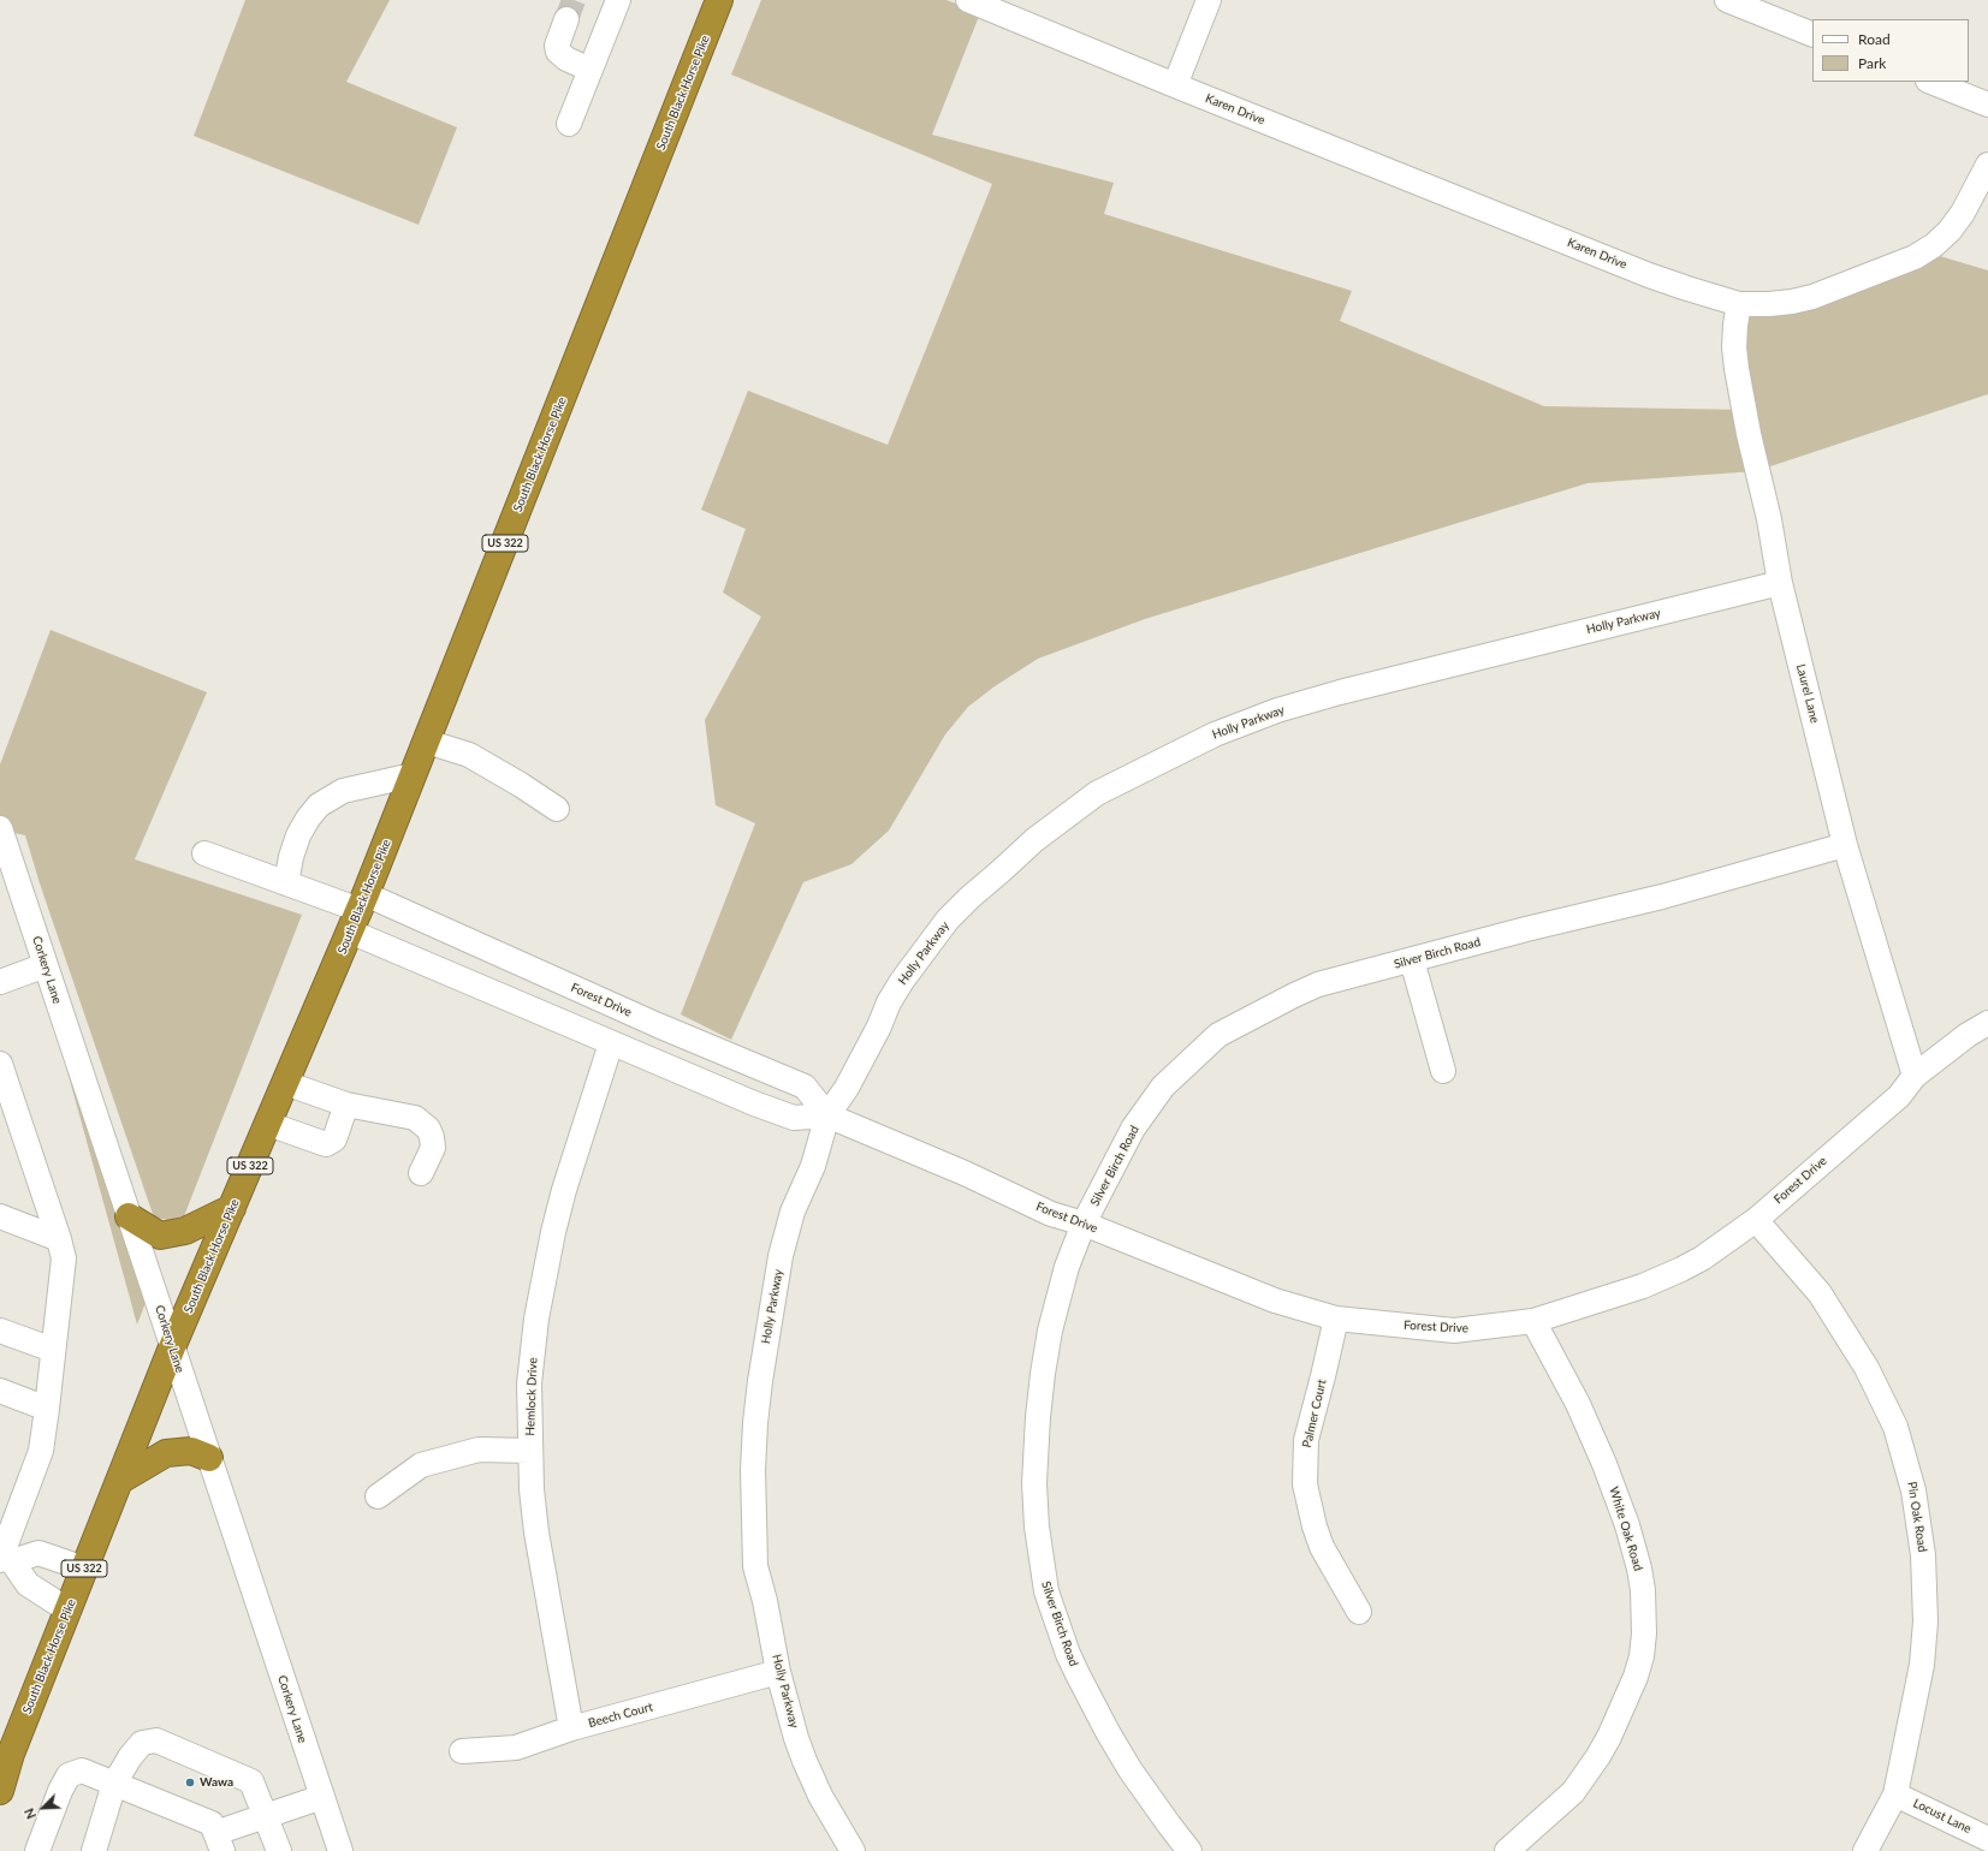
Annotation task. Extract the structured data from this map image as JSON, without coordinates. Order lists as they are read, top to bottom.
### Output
{
  "streets": {
    "highway": ["South Black Horse Pike", "US 322"],
    "street": [
      "Karen Drive",
      "Holly Parkway",
      "Laurel Lane",
      "Silver Birch Road",
      "Corkery Lane",
      "Forest Drive",
      "Hemlock Drive",
      "Palmer Court",
      "Pin Oak Road",
      "White Oak Road",
      "Beech Court",
      "Locust Lane"
    ]
  },
  "crossings": [
    ["South Black Horse Pike", "Corkery Lane"],
    ["South Black Horse Pike", "Forest Drive"],
    ["Karen Drive", "Laurel Lane"],
    ["Holly Parkway", "Laurel Lane"],
    ["Holly Parkway", "Forest Drive"],
    ["Holly Parkway", "Beech Court"],
    ["Laurel Lane", "Silver Birch Road"],
    ["Laurel Lane", "Forest Drive"],
    ["Silver Birch Road", "Forest Drive"],
    ["Forest Drive", "Hemlock Drive"],
    ["Forest Drive", "Palmer Court"],
    ["Forest Drive", "Pin Oak Road"],
    ["Forest Drive", "White Oak Road"],
    ["Hemlock Drive", "Beech Court"],
    ["Pin Oak Road", "Locust Lane"]
  ],
  "places": ["Wawa"],
  "legend": ["Road", "Park"],
  "north": "bottom left"
}
